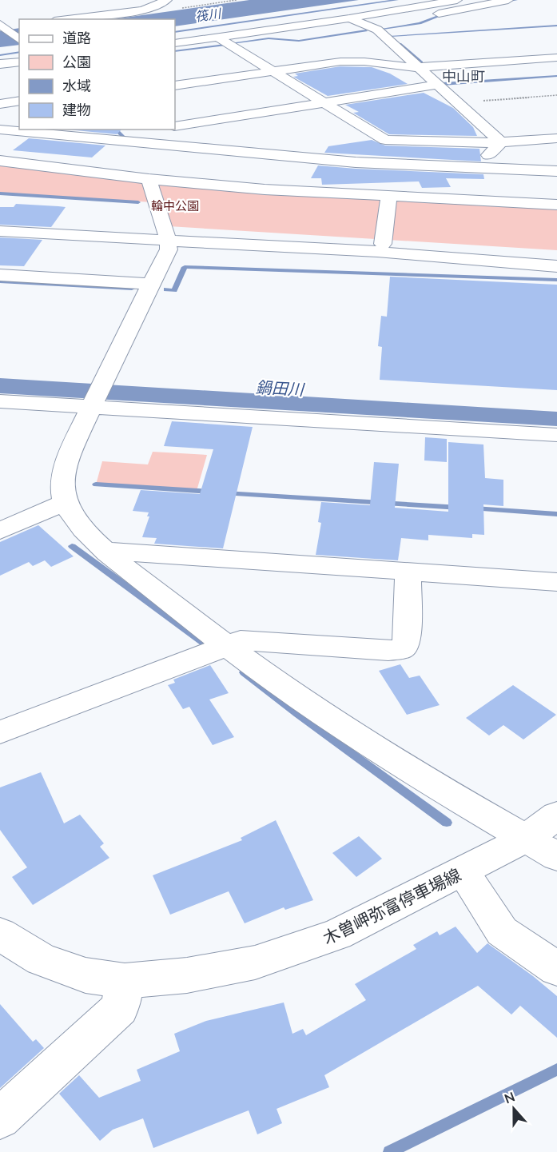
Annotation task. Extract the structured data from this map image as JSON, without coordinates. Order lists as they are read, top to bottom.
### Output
{
  "streets": {
    "street": ["木曽岬弥富停車場線"]
  },
  "districts": ["中山町"],
  "water": ["筏川", "鍋田川"],
  "parks": ["輪中公園"],
  "legend": [
    "道路",
    "公園",
    "水域",
    "建物"
  ],
  "north": "top"
}
